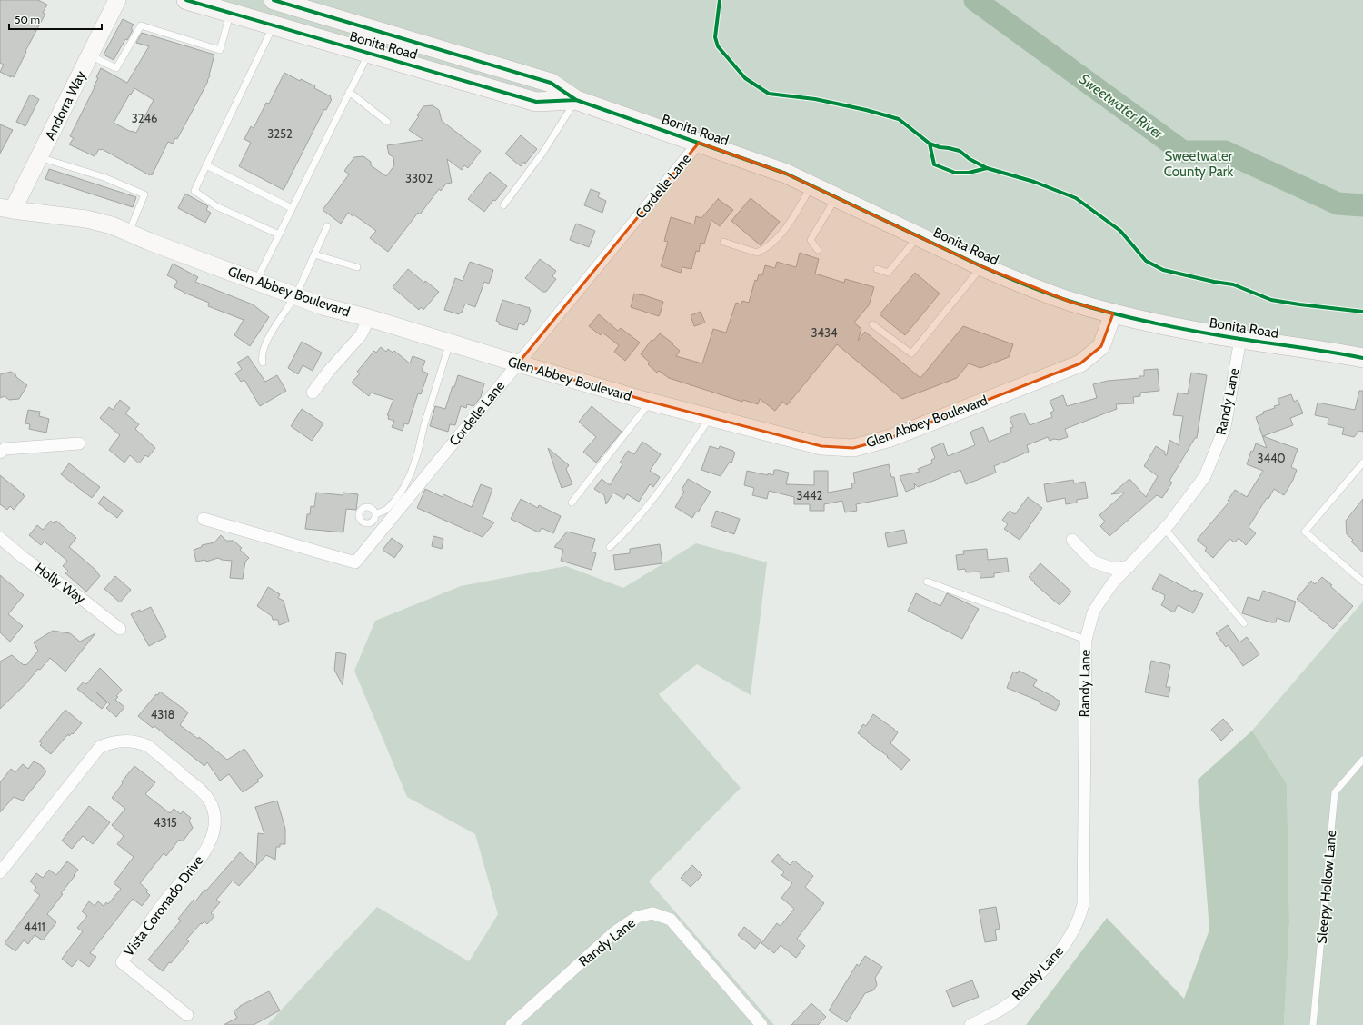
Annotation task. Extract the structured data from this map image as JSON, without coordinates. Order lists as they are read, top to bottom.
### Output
{
  "streets": {
    "main road": ["Bonita Road"],
    "street": [
      "Andorra Way",
      "Cordelle Lane",
      "Glen Abbey Boulevard",
      "Randy Lane",
      "Holly Way",
      "Vista Coronado Drive"
    ],
    "lane": ["Sleepy Hollow Lane"]
  },
  "crossings": [
    ["Bonita Road", "Cordelle Lane"],
    ["Bonita Road", "Glen Abbey Boulevard"],
    ["Bonita Road", "Randy Lane"],
    ["Andorra Way", "Glen Abbey Boulevard"],
    ["Cordelle Lane", "Glen Abbey Boulevard"]
  ],
  "water": ["Sweetwater River"],
  "parks": ["Sweetwater County Park"],
  "house_numbers": [
    "3246",
    "3252",
    "3302",
    "3434",
    "3440",
    "3442",
    "4318",
    "4315",
    "4411"
  ],
  "scale_bar": "50 m"
}
